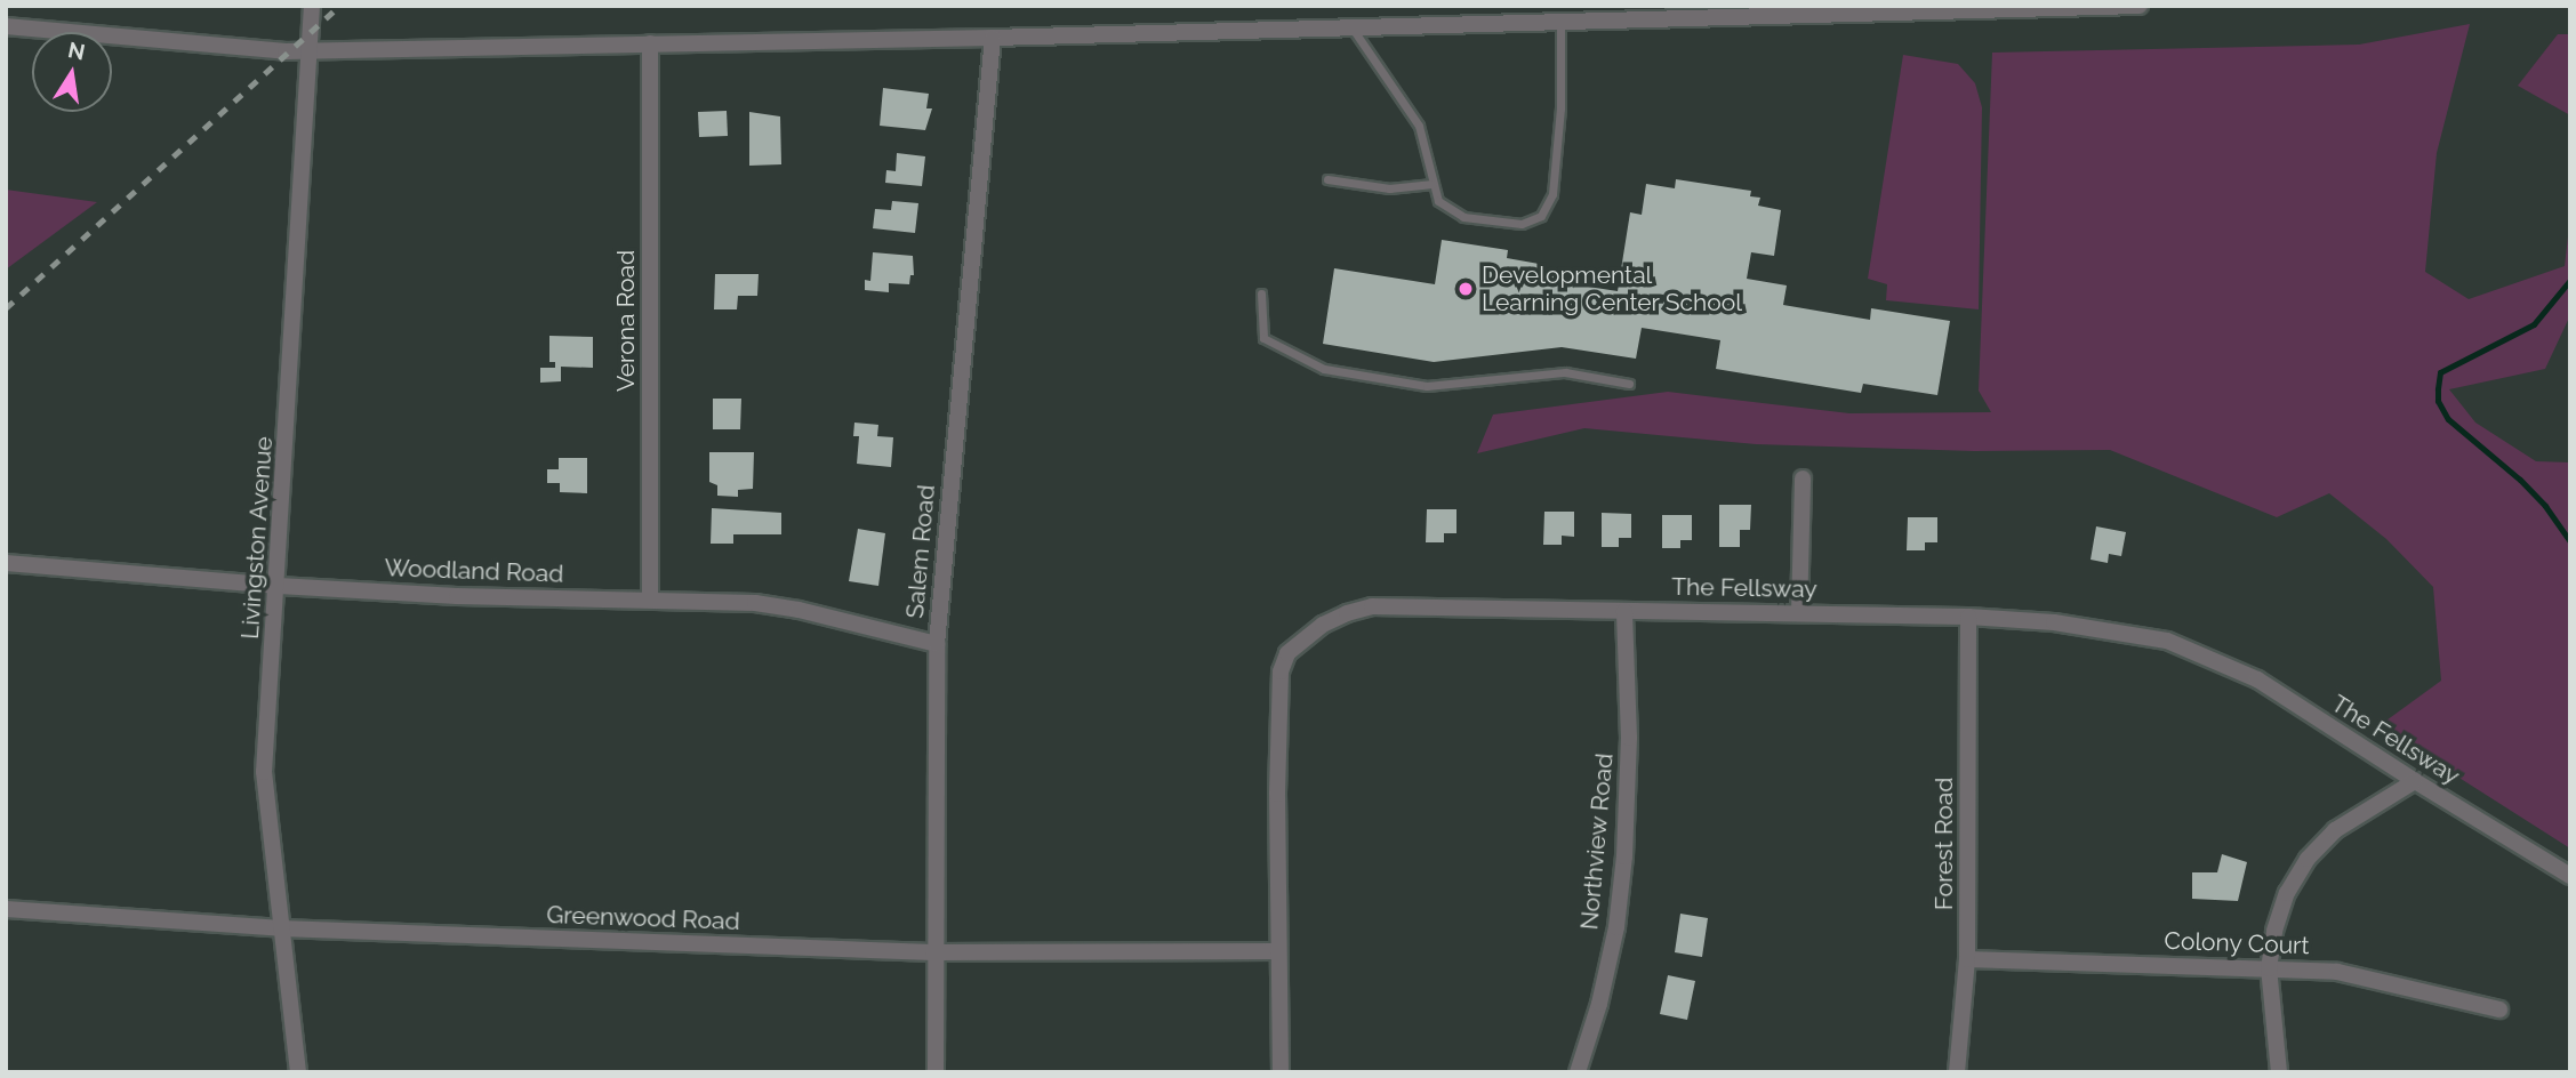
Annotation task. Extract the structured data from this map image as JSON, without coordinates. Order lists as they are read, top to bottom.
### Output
{
  "streets": {
    "street": [
      "Verona Road",
      "Livingston Avenue",
      "Salem Road",
      "Woodland Road",
      "The Fellsway",
      "Northview Road",
      "Forest Road",
      "Greenwood Road",
      "Colony Court"
    ]
  },
  "crossings": [
    ["Verona Road", "Woodland Road"],
    ["Livingston Avenue", "Woodland Road"],
    ["Livingston Avenue", "Greenwood Road"],
    ["Salem Road", "Woodland Road"],
    ["Salem Road", "Greenwood Road"],
    ["The Fellsway", "Northview Road"],
    ["The Fellsway", "Forest Road"],
    ["The Fellsway", "Greenwood Road"],
    ["Forest Road", "Colony Court"]
  ],
  "places": ["Developmental Learning Center School"],
  "north": "top"
}
